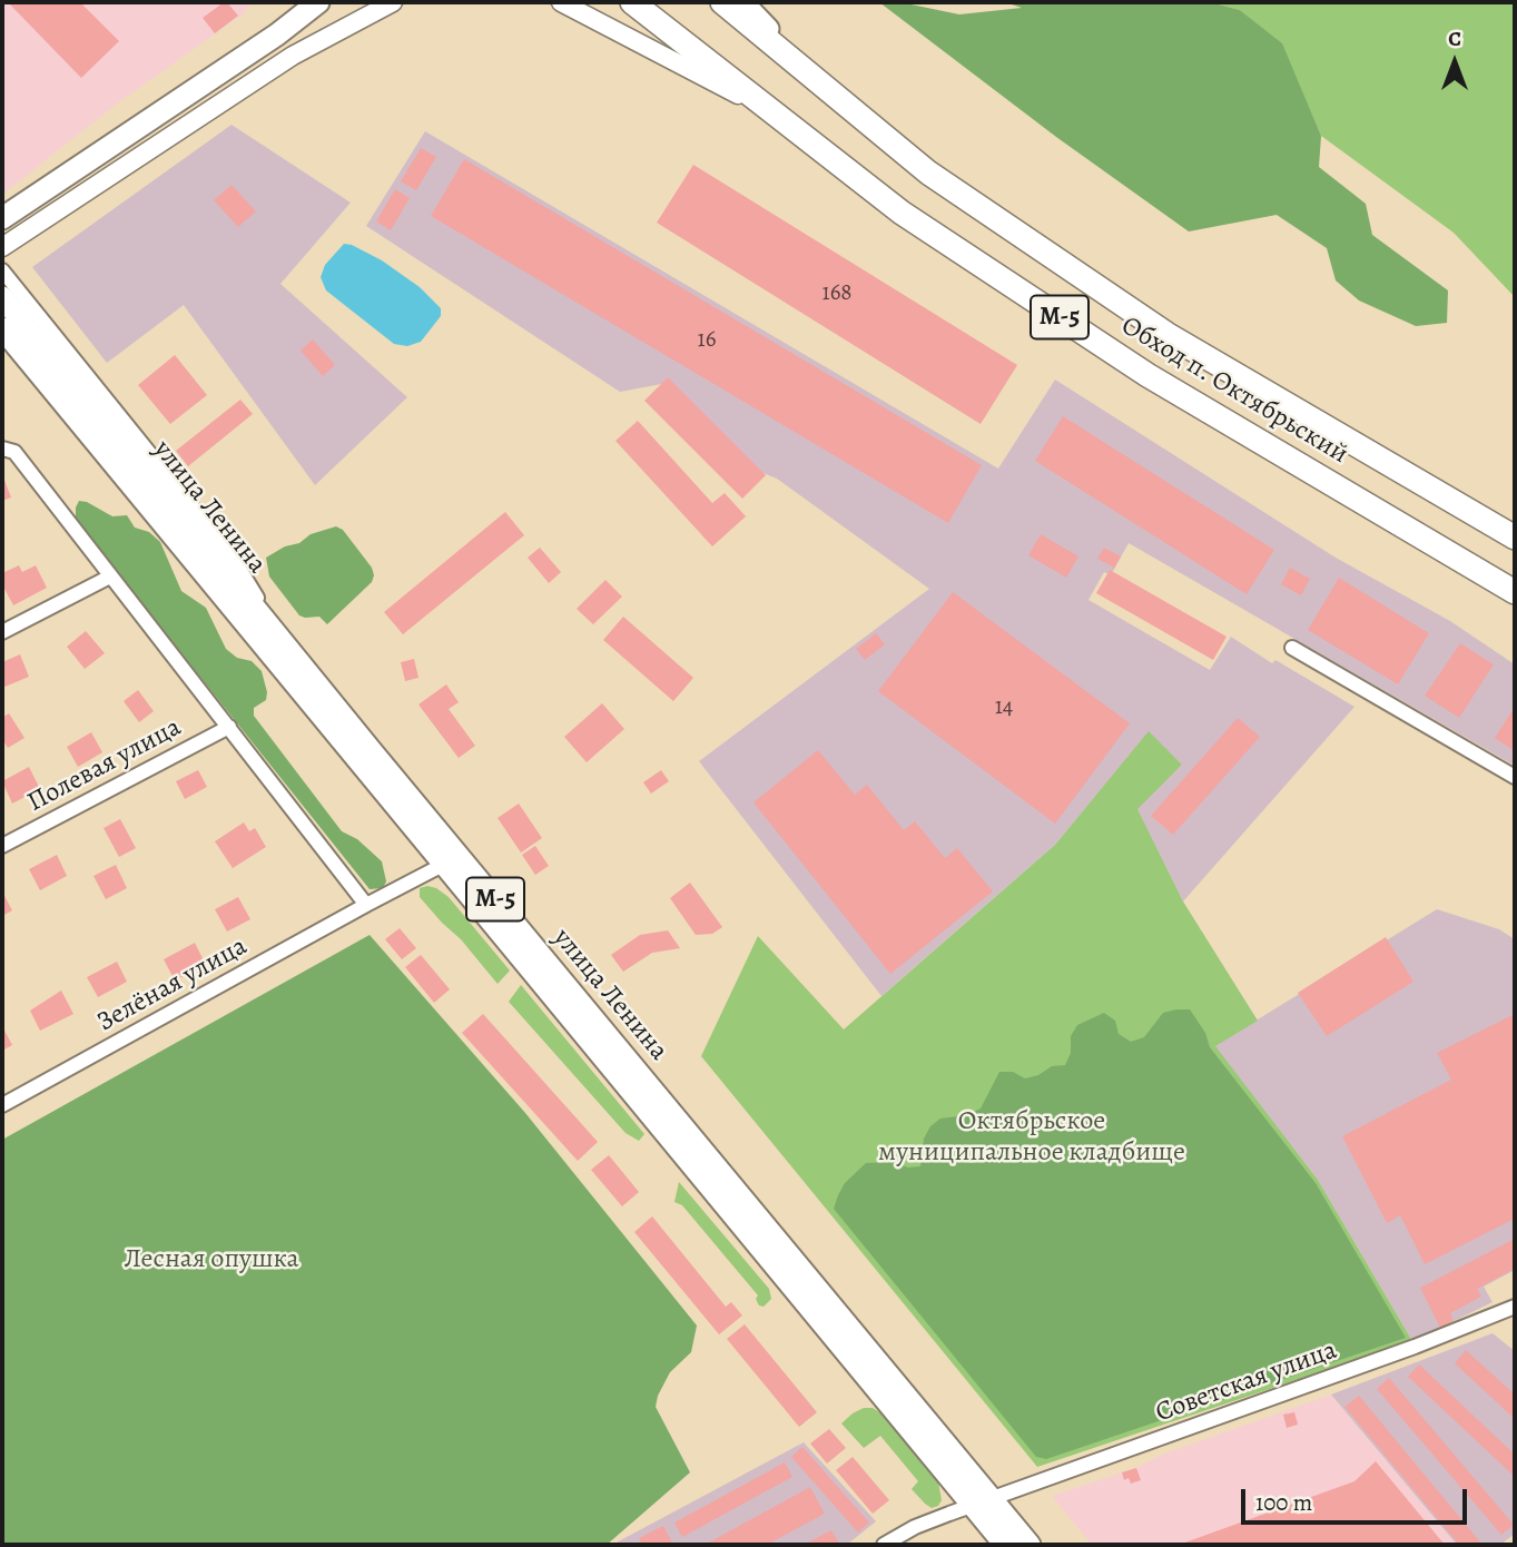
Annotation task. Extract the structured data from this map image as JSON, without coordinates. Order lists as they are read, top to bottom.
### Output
{
  "streets": {
    "highway": ["М-5", "Обход п. Октябрьский"],
    "main road": ["улица Ленина"],
    "street": ["Полевая улица", "Зелёная улица", "Советская улица"]
  },
  "crossings": [
    ["улица Ленина", "Зелёная улица"],
    ["улица Ленина", "Советская улица"]
  ],
  "parks": ["Октябрьское муниципальное кладбище", "Лесная опушка"],
  "house_numbers": ["168", "16", "14"],
  "scale_bar": "100 m",
  "north": "top"
}
